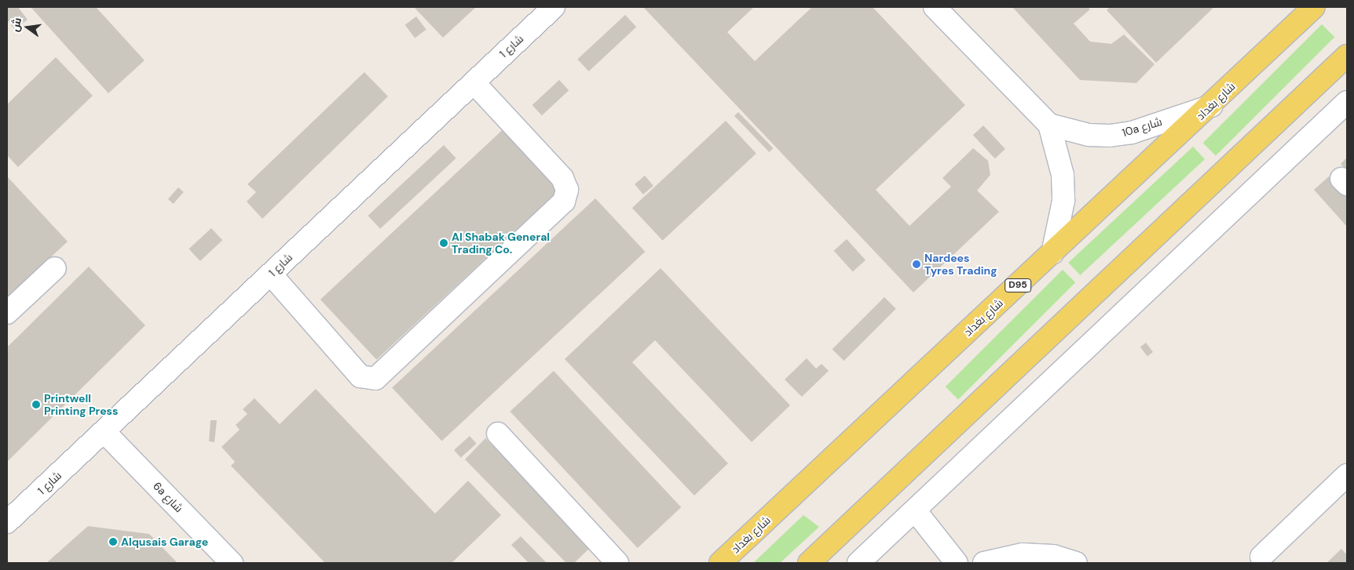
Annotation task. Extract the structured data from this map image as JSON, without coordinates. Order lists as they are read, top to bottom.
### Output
{
  "streets": {
    "main road": ["شارع بغداد", "D95"],
    "street": ["شارع 1", "10a شارع", "6a شارع"]
  },
  "crossings": [
    ["شارع 1", "6a شارع"],
    ["شارع بغداد", "10a شارع"]
  ],
  "places": [
    "Al Shabak General Trading Co.",
    "Nardees Tyres Trading",
    "Printwell Printing Press",
    "Alqusais Garage"
  ],
  "north": "left"
}
